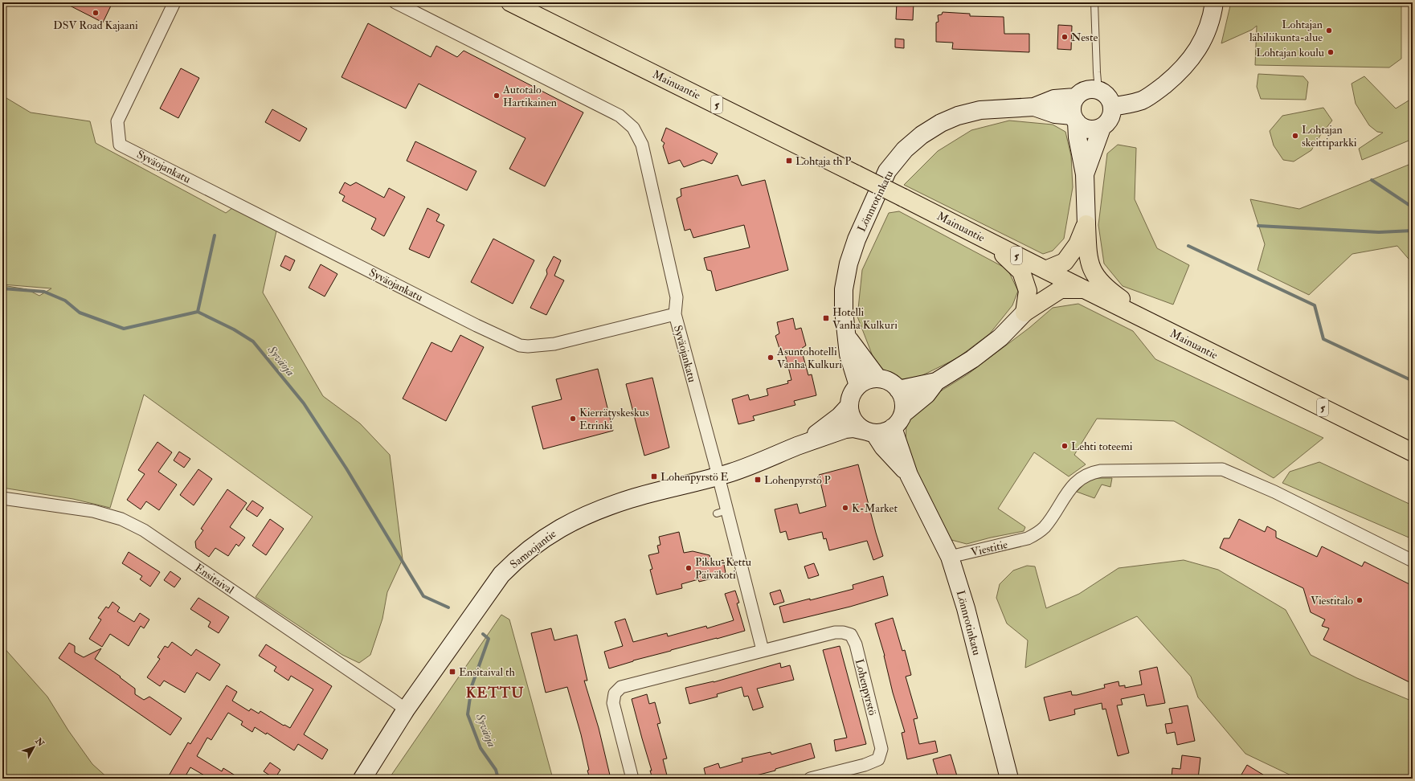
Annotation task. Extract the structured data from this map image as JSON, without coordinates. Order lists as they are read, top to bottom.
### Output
{
  "streets": {
    "highway": ["Mainuantie", "5"],
    "street": [
      "Syväojankatu",
      "Lönnrotinkatu",
      "Viestitie",
      "Samoojantie",
      "Ensitaival",
      "Lohenpyrstö"
    ]
  },
  "crossings": [
    ["Syväojankatu", "Samoojantie"],
    ["Lönnrotinkatu", "Viestitie"],
    ["Lönnrotinkatu", "Samoojantie"],
    ["Samoojantie", "Ensitaival"]
  ],
  "districts": ["KETTU"],
  "water": ["Syväoja"],
  "places": {
    "other": [
      "DSV Road Kajaani",
      "Lohtajan lähiliikunta-alue",
      "Neste",
      "Lohtajan koulu",
      "Autotalo Hartikainen",
      "Lohtajan skeittiparkki",
      "Asuntohotelli Vanha Kulkuri",
      "Kierrätyskeskus Etrinki",
      "Lehti toteemi",
      "K-Market",
      "Pikku-Kettu Päiväkoti",
      "Viestitalo"
    ],
    "transit": [
      "Lohtaja th P",
      "Hotelli Vanha Kulkuri",
      "Lohenpyrstö E",
      "Lohenpyrstö P",
      "Ensitaival th"
    ]
  },
  "north": "top right"
}
